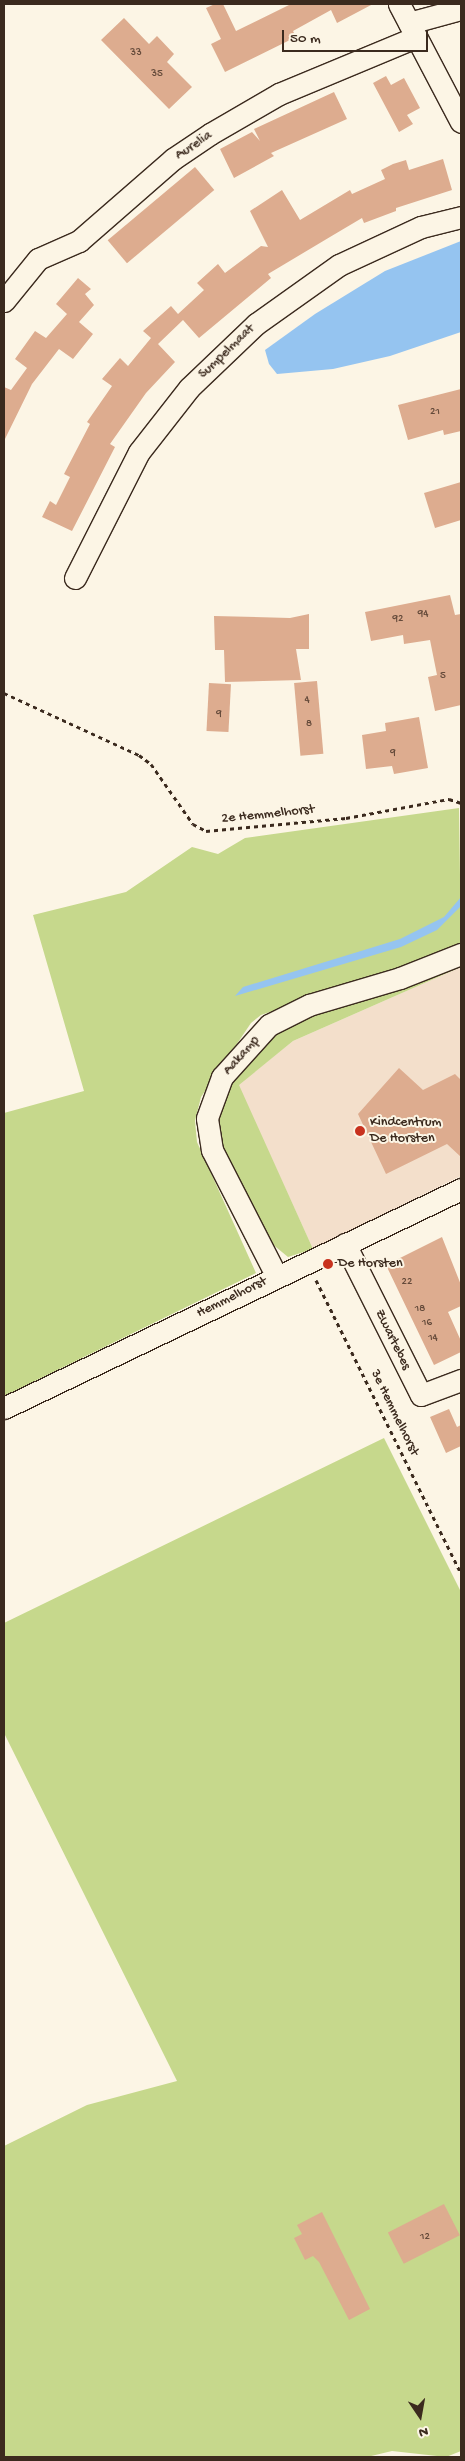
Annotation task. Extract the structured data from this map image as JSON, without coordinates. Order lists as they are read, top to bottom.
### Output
{
  "streets": {
    "street": [
      "Aurelia",
      "Sumpelmaat",
      "Aakamp",
      "Hemmelhorst",
      "Zwartebes"
    ],
    "path": ["2e Hemmelhorst", "3e Hemmelhorst"]
  },
  "crossings": [
    ["Aakamp", "Hemmelhorst"],
    ["Hemmelhorst", "Zwartebes"],
    ["Hemmelhorst", "3e Hemmelhorst"]
  ],
  "places": ["Kindcentrum De Horsten", "De Horsten"],
  "house_numbers": [
    "33",
    "35",
    "21",
    "94",
    "92",
    "5",
    "4",
    "9",
    "8",
    "9",
    "22",
    "18",
    "16",
    "14",
    "12"
  ],
  "scale_bar": "50 m",
  "north": "bottom"
}
